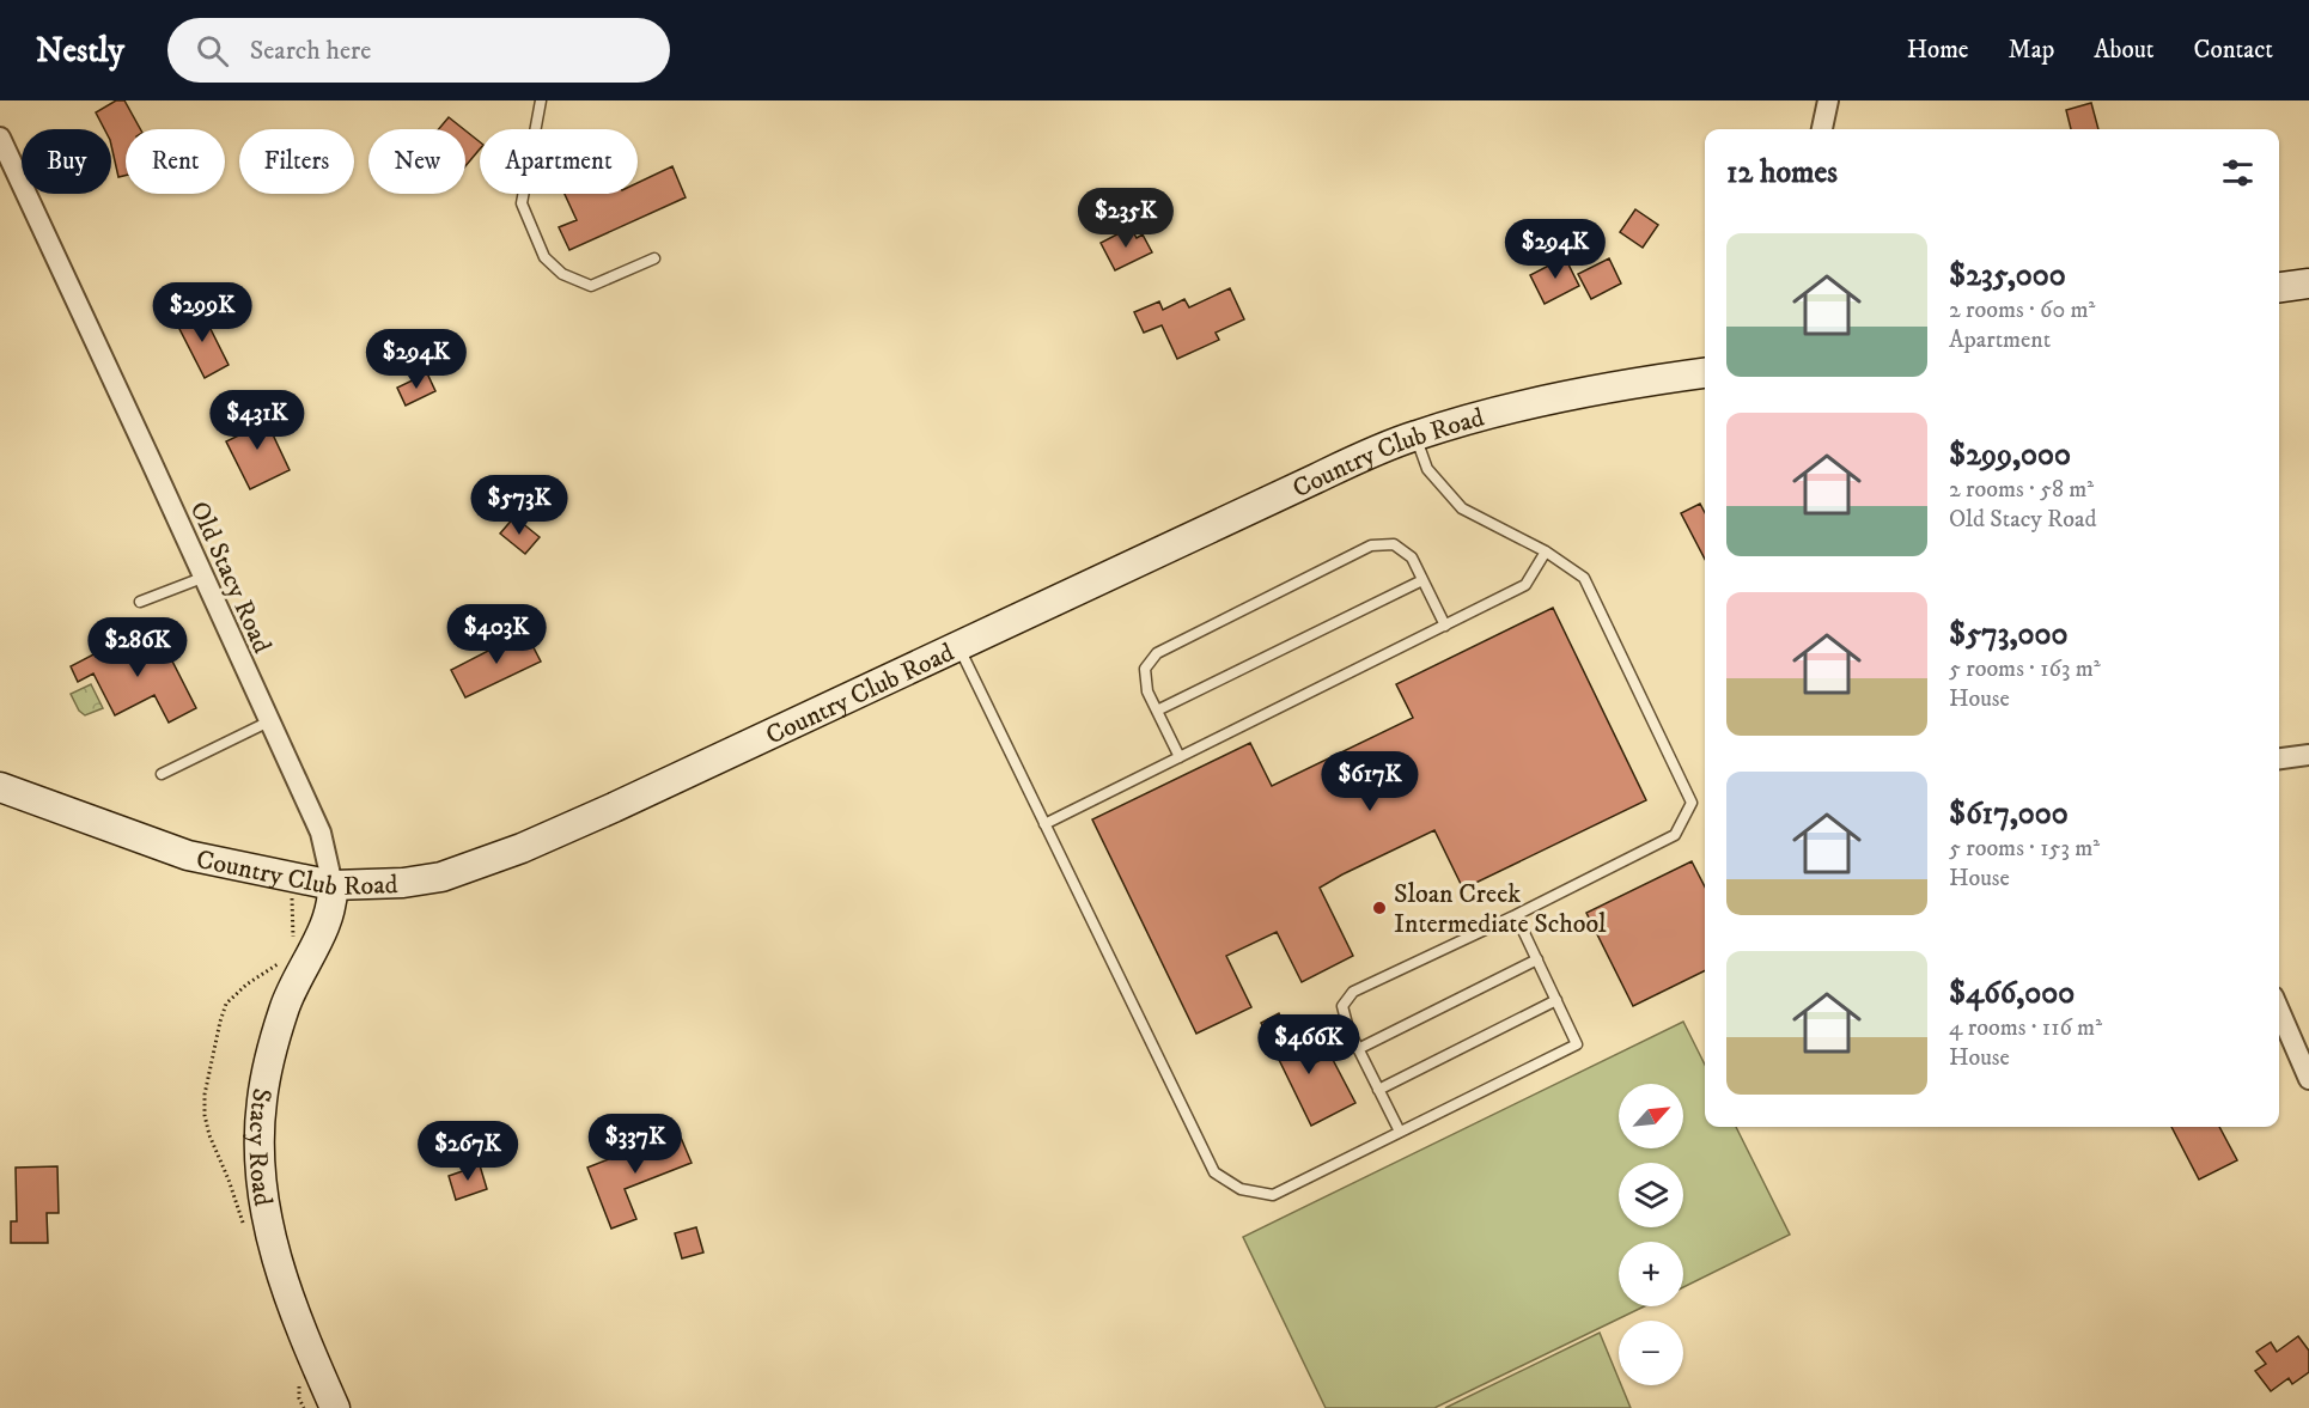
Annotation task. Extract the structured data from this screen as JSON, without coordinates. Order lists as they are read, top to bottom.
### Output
{
  "streets": {
    "main road": ["Country Club Road", "Stacy Road"],
    "street": ["Old Stacy Road"]
  },
  "crossings": [
    ["Country Club Road", "Old Stacy Road"],
    ["Country Club Road", "Stacy Road"],
    ["Old Stacy Road", "Stacy Road"]
  ],
  "places": ["Sloan Creek Intermediate School"],
  "north": "top right",
  "page": {
    "header": "Nestly",
    "search": "Search here",
    "nav": [
      "Home",
      "Map",
      "About",
      "Contact"
    ],
    "chip": [
      "Buy",
      "Rent",
      "Filters",
      "New",
      "Apartment"
    ],
    "heading": "12 homes",
    "price": [
      "$235K",
      "$294K",
      "$299K",
      "$294K",
      "$431K",
      "$573K",
      "$403K",
      "$286K",
      "$617K",
      "$466K",
      "$337K",
      "$267K"
    ],
    "list": [
      {
        "name": "$235,000",
        "note": "2 rooms · 60 m² · Apartment"
      },
      {
        "name": "$299,000",
        "note": "2 rooms · 58 m² · Old Stacy Road"
      },
      {
        "name": "$573,000",
        "note": "5 rooms · 163 m² · House"
      },
      {
        "name": "$617,000",
        "note": "5 rooms · 153 m² · House"
      },
      {
        "name": "$466,000",
        "note": "4 rooms · 116 m² · House"
      }
    ],
    "map_buttons": ["+", "−"]
  }
}
